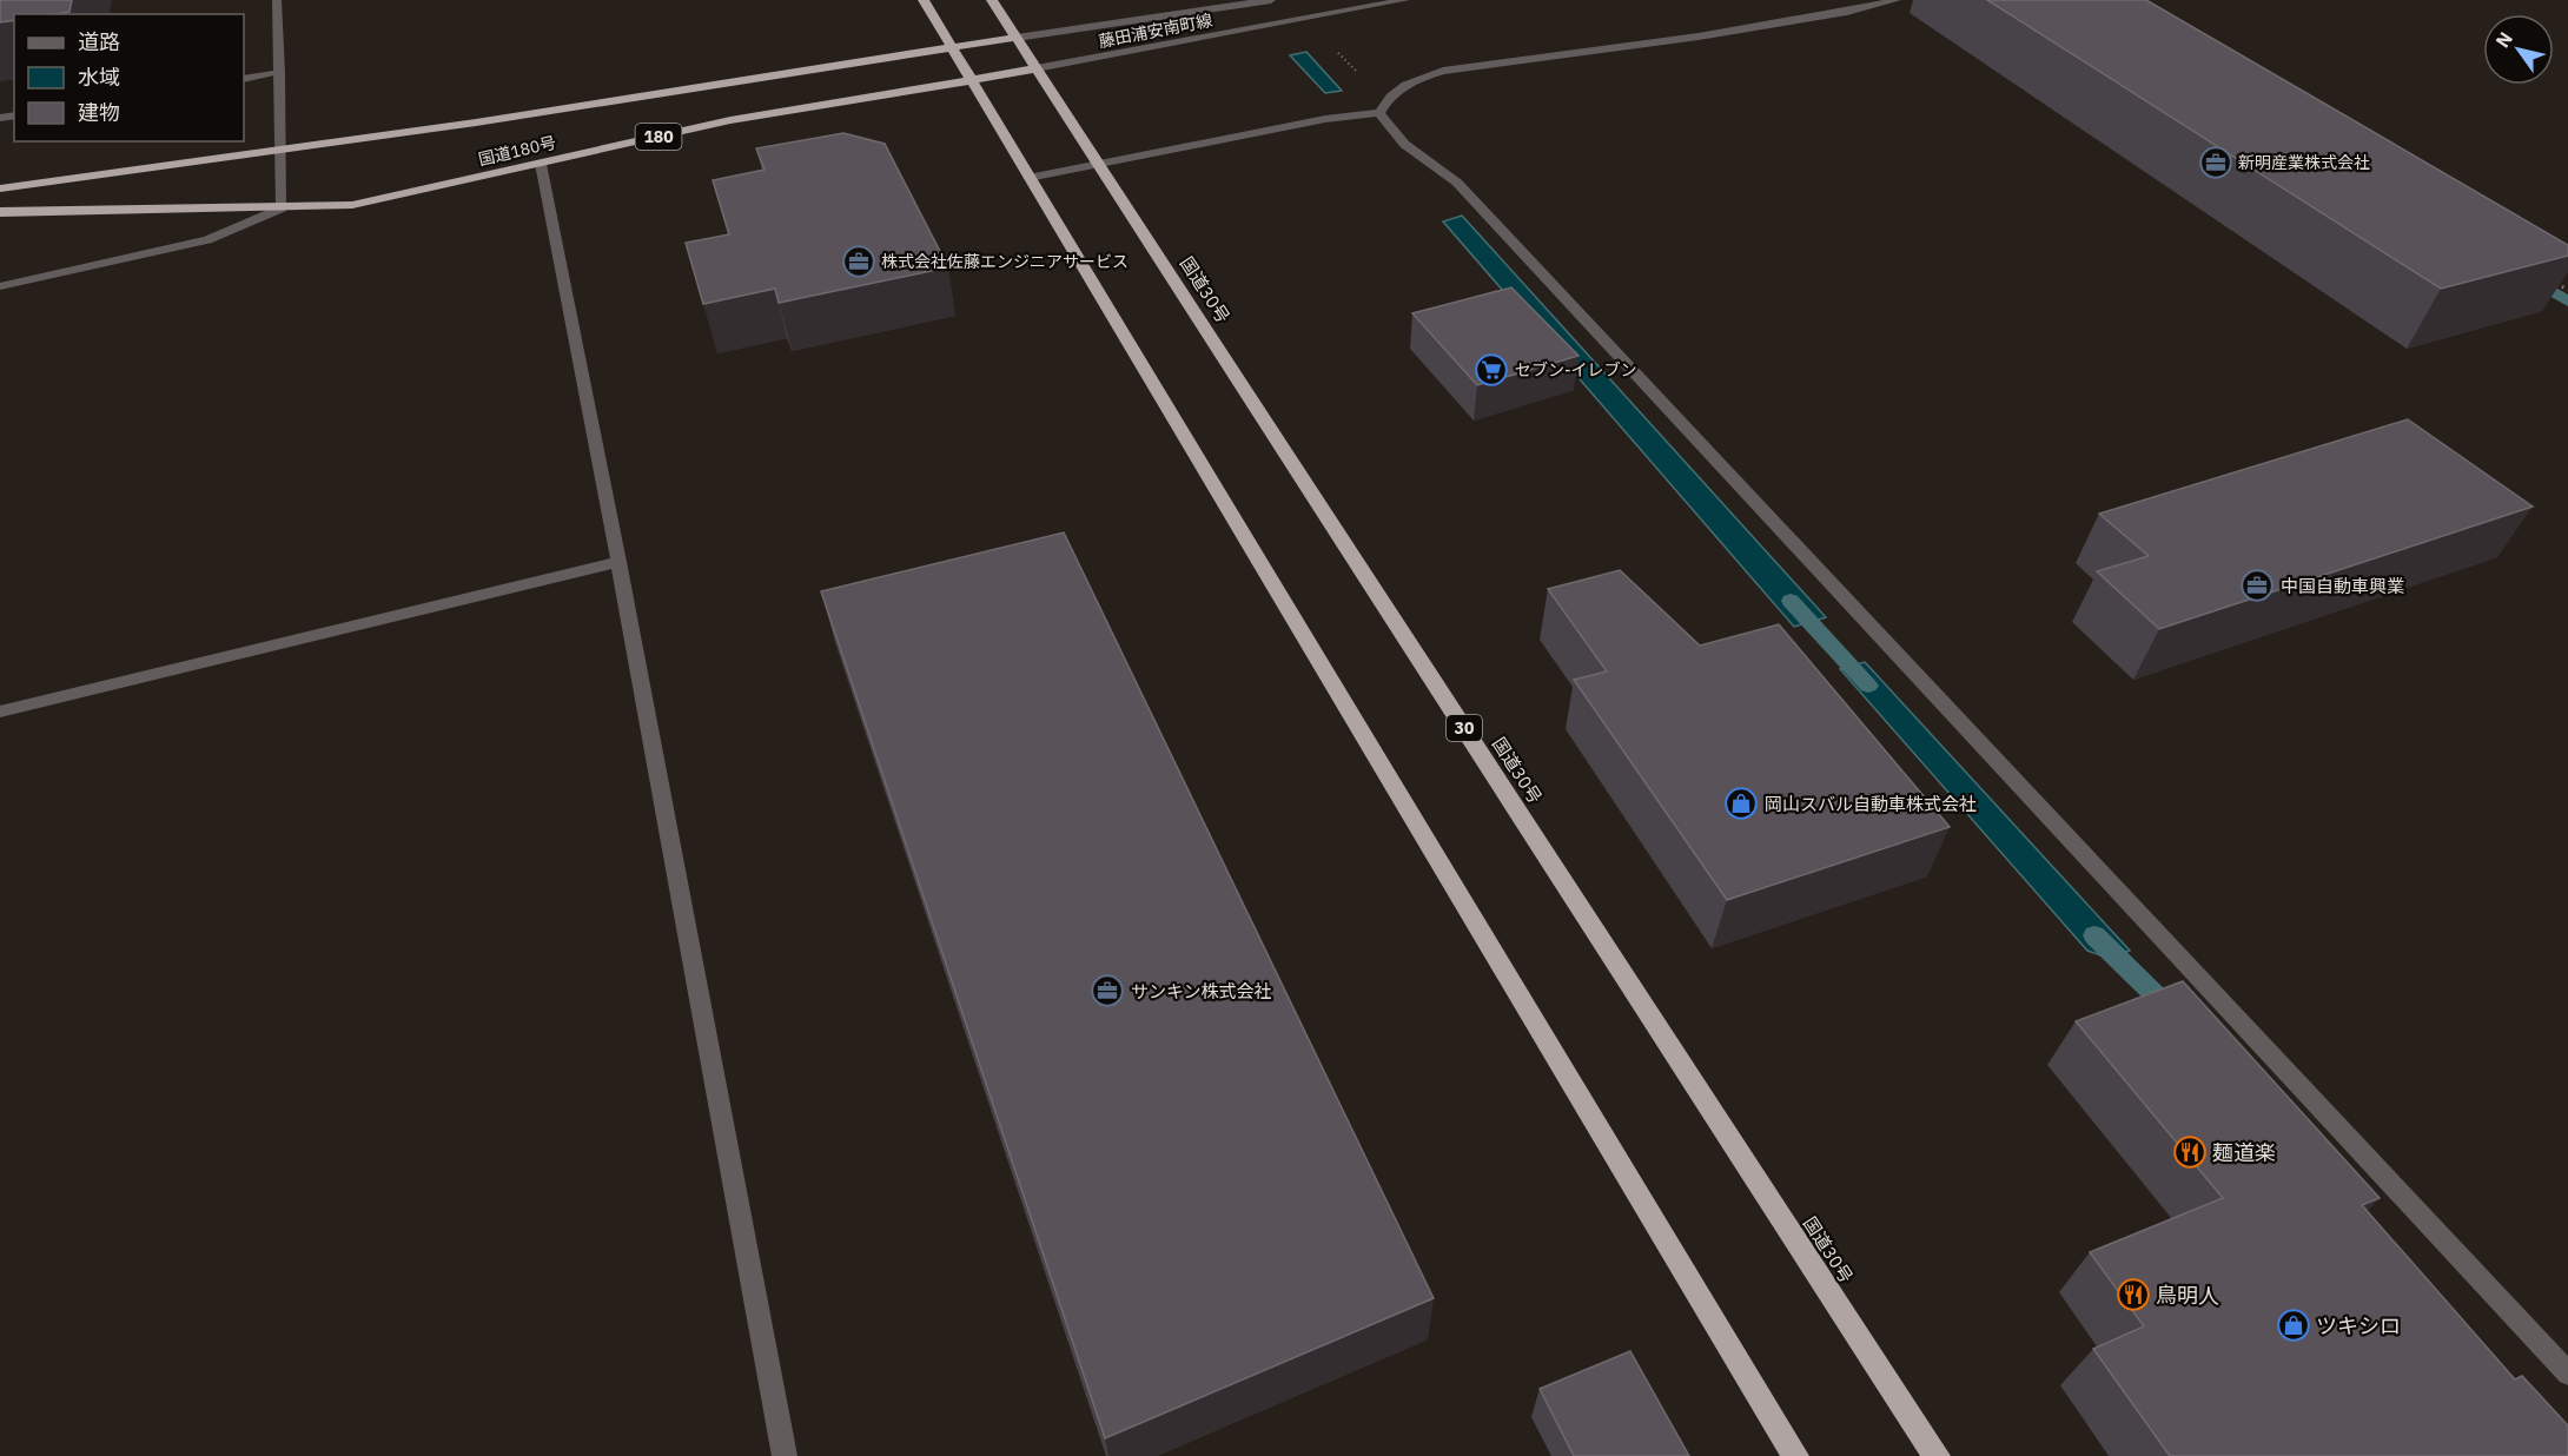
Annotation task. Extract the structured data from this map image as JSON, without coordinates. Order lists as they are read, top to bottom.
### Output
{
  "streets": {
    "highway": [
      "180",
      "国道180号",
      "国道30号",
      "30"
    ],
    "street": ["藤田浦安南町線"]
  },
  "crossings": [
    ["藤田浦安南町線", "国道180号"],
    ["藤田浦安南町線", "国道30号"],
    ["国道180号", "国道30号"]
  ],
  "places": {
    "office": [
      "新明産業株式会社",
      "株式会社佐藤エンジニアサービス",
      "中国自動車興業",
      "サンキン株式会社"
    ],
    "supermarket": ["セブン-イレブン"],
    "shop": ["岡山スバル自動車株式会社", "ツキシロ"],
    "restaurant": ["麺道楽", "鳥明人"]
  },
  "legend": ["道路", "水域", "建物"],
  "north": "top left"
}
